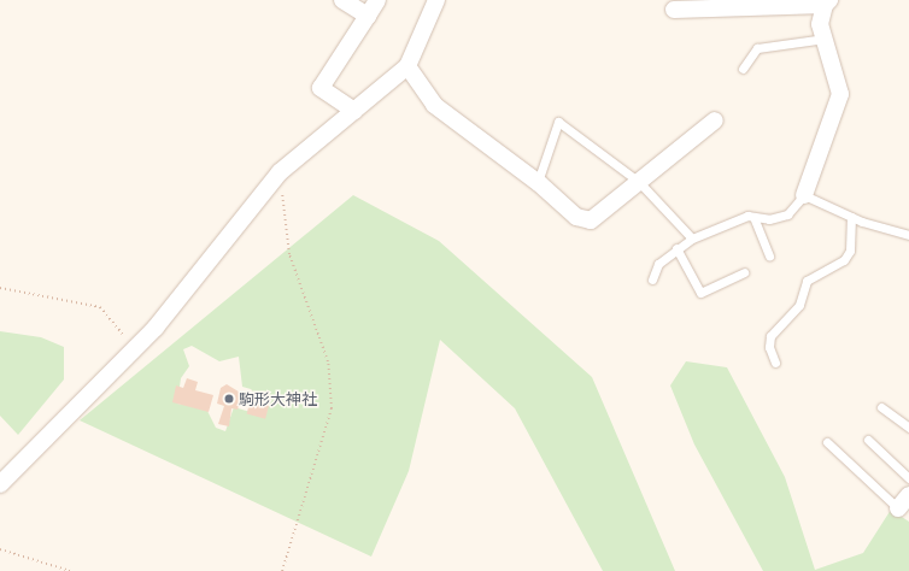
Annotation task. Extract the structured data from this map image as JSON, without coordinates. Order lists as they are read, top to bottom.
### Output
{
  "places": ["駒形大神社"]
}
